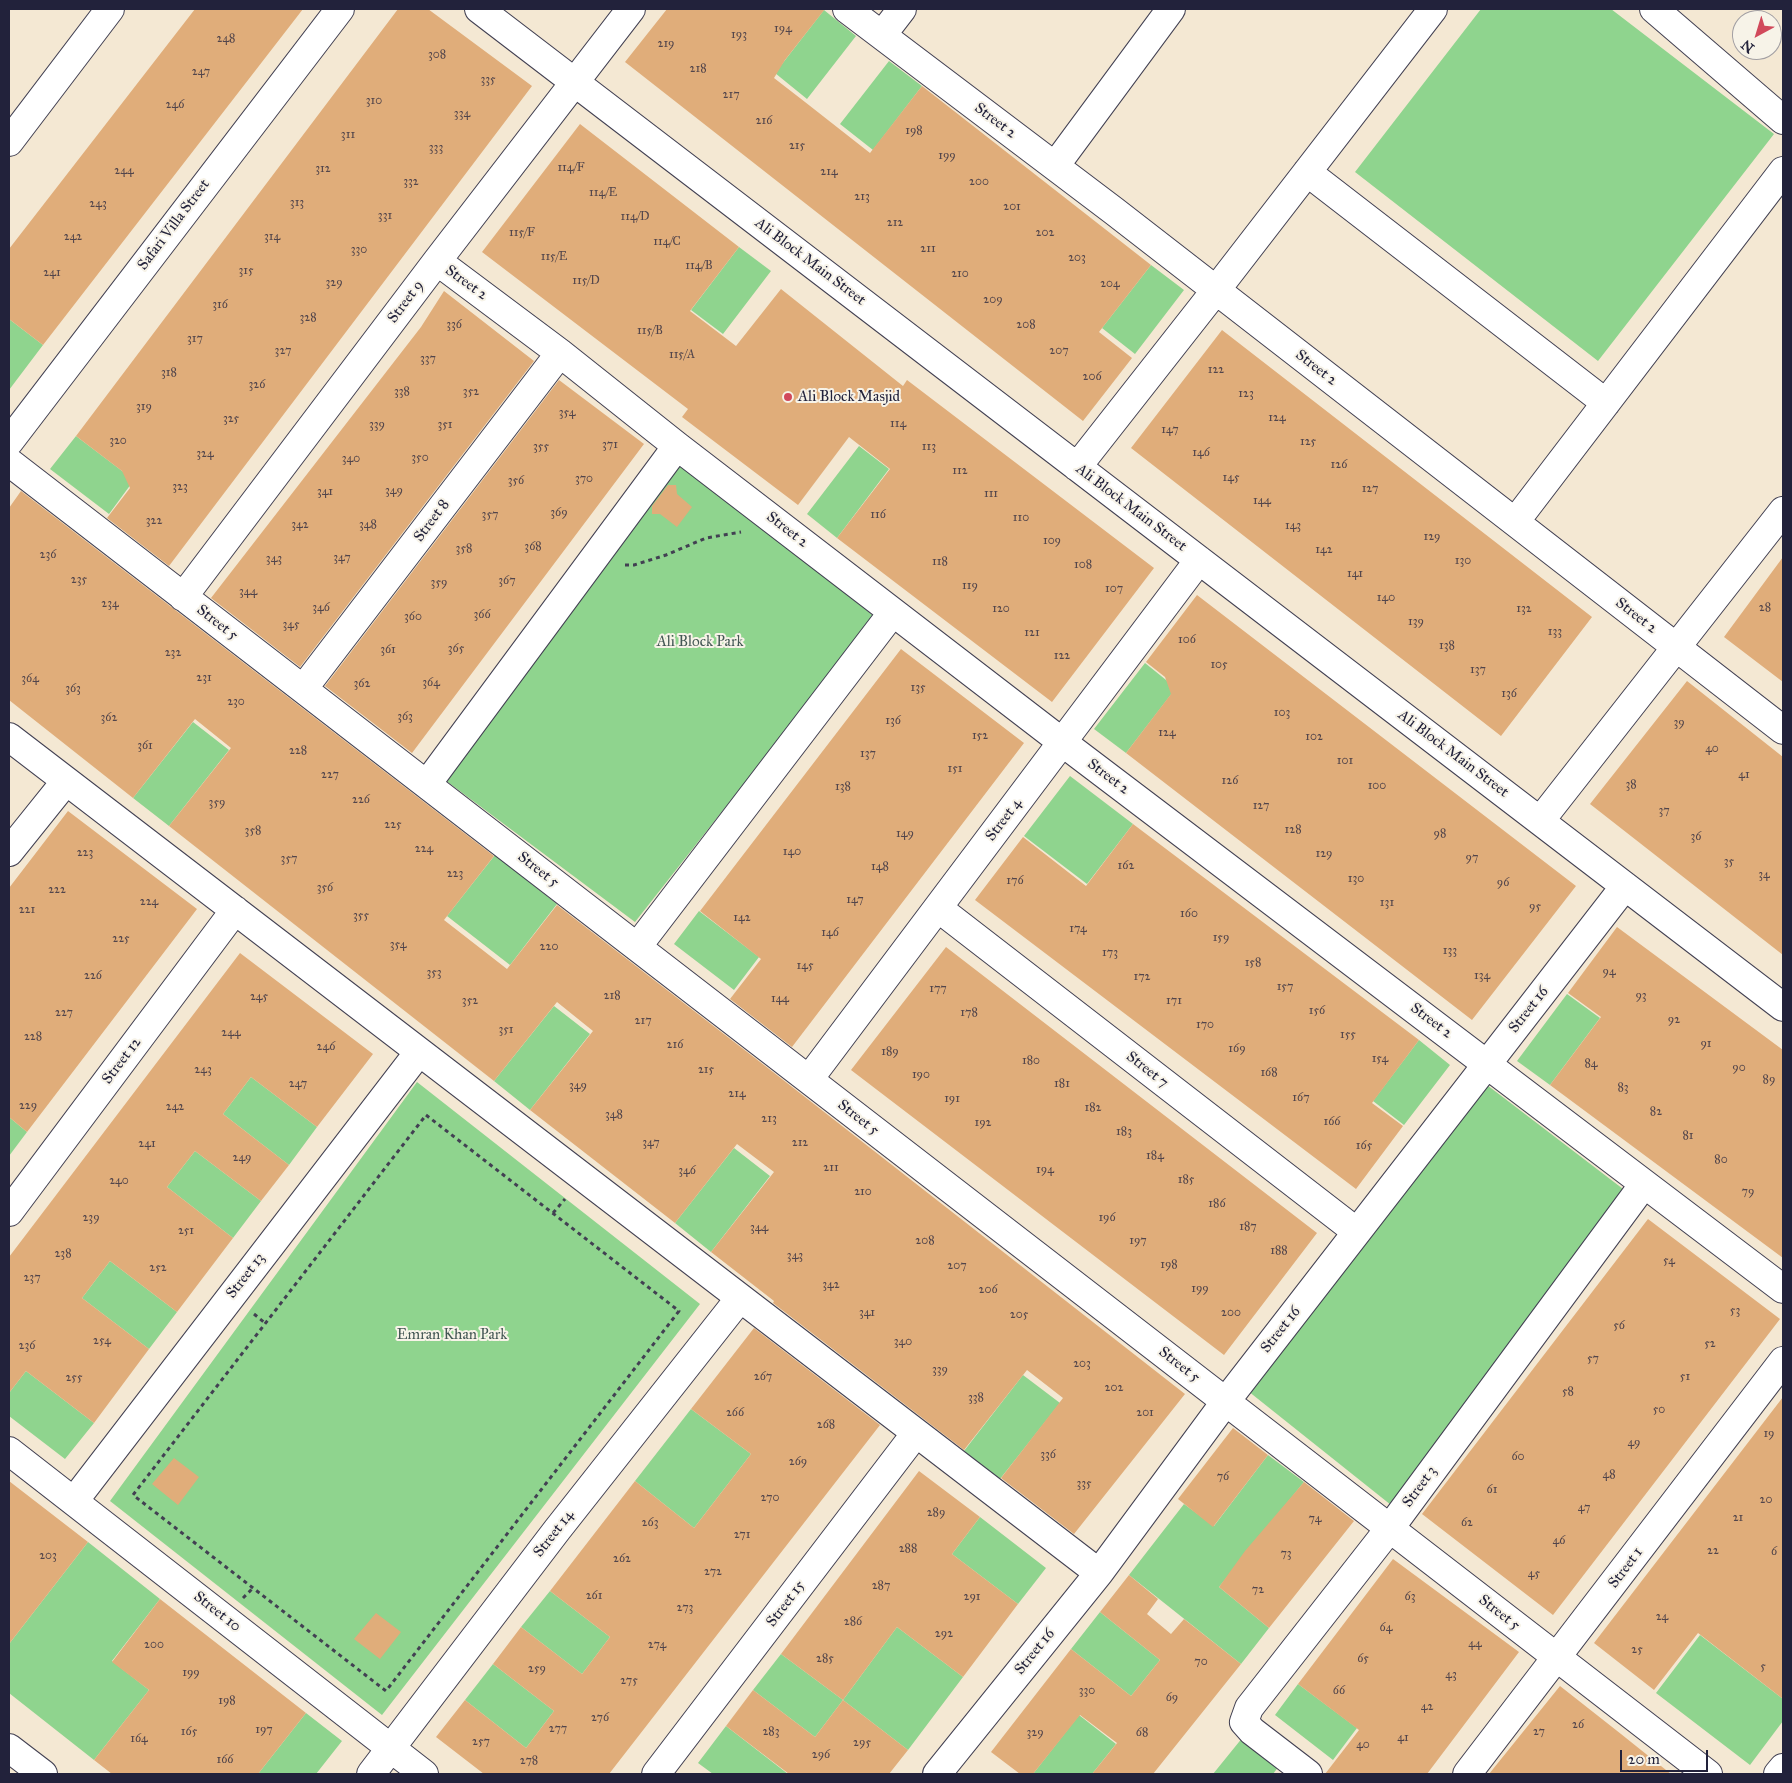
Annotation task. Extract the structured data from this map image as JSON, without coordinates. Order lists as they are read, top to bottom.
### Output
{
  "streets": {
    "street": [
      "Street 2",
      "Safari Villa Street",
      "Ali Block Main Street",
      "Street 9",
      "Street 8",
      "Street 5",
      "Street 4",
      "Street 16",
      "Street 12",
      "Street 7",
      "Street 13",
      "Street 3",
      "Street 14",
      "Street 1",
      "Street 15",
      "Street 10"
    ]
  },
  "crossings": [
    ["Street 2", "Street 9"],
    ["Street 2", "Street 8"],
    ["Street 2", "Street 4"],
    ["Street 2", "Street 16"],
    ["Street 2", "Street 3"],
    ["Ali Block Main Street", "Street 9"],
    ["Ali Block Main Street", "Street 4"],
    ["Ali Block Main Street", "Street 16"],
    ["Street 9", "Street 5"],
    ["Street 8", "Street 5"],
    ["Street 5", "Street 4"],
    ["Street 5", "Street 16"],
    ["Street 5", "Street 3"],
    ["Street 5", "Street 1"],
    ["Street 4", "Street 7"],
    ["Street 16", "Street 7"],
    ["Street 13", "Street 10"],
    ["Street 14", "Street 10"]
  ],
  "parks": ["Ali Block Park", "Emran Khan Park"],
  "places": ["Ali Block Masjid"],
  "house_numbers": [
    "194",
    "193",
    "248",
    "219",
    "308",
    "218",
    "247",
    "335",
    "217",
    "310",
    "246",
    "334",
    "216",
    "198",
    "311",
    "215",
    "333",
    "199",
    "114/F",
    "312",
    "244",
    "214",
    "332",
    "200",
    "114/E",
    "213",
    "313",
    "243",
    "201",
    "331",
    "114/D",
    "212",
    "115/F",
    "202",
    "242",
    "314",
    "114/C",
    "211",
    "330",
    "115/E",
    "203",
    "114/B",
    "315",
    "241",
    "210",
    "115/D",
    "329",
    "204",
    "209",
    "316",
    "328",
    "336",
    "208",
    "115/B",
    "317",
    "327",
    "207",
    "115/A",
    "337",
    "122",
    "318",
    "206",
    "326",
    "338",
    "352",
    "123",
    "319",
    "354",
    "124",
    "325",
    "114",
    "339",
    "351",
    "147",
    "320",
    "125",
    "371",
    "355",
    "113",
    "146",
    "324",
    "350",
    "340",
    "126",
    "112",
    "145",
    "370",
    "356",
    "323",
    "127",
    "349",
    "341",
    "111",
    "144",
    "369",
    "357",
    "116",
    "110",
    "322",
    "342",
    "348",
    "143",
    "129",
    "109",
    "368",
    "358",
    "142",
    "236",
    "347",
    "343",
    "130",
    "118",
    "108",
    "141",
    "235",
    "367",
    "359",
    "119",
    "107",
    "344",
    "140",
    "234",
    "346",
    "28",
    "120",
    "132",
    "366",
    "360",
    "139",
    "345",
    "133",
    "121",
    "106",
    "138",
    "365",
    "361",
    "232",
    "122",
    "105",
    "137",
    "231",
    "364",
    "364",
    "362",
    "135",
    "363",
    "136",
    "230",
    "103",
    "363",
    "362",
    "136",
    "39",
    "124",
    "152",
    "102",
    "361",
    "40",
    "228",
    "137",
    "101",
    "151",
    "227",
    "41",
    "126",
    "38",
    "100",
    "138",
    "226",
    "359",
    "127",
    "37",
    "225",
    "128",
    "358",
    "149",
    "98",
    "36",
    "224",
    "140",
    "223",
    "129",
    "97",
    "357",
    "35",
    "162",
    "148",
    "223",
    "34",
    "130",
    "176",
    "96",
    "356",
    "222",
    "147",
    "224",
    "131",
    "95",
    "221",
    "160",
    "355",
    "142",
    "174",
    "146",
    "159",
    "225",
    "354",
    "220",
    "133",
    "173",
    "158",
    "145",
    "94",
    "353",
    "226",
    "134",
    "172",
    "157",
    "177",
    "218",
    "93",
    "245",
    "144",
    "352",
    "171",
    "156",
    "227",
    "178",
    "92",
    "217",
    "170",
    "351",
    "244",
    "155",
    "228",
    "91",
    "216",
    "246",
    "169",
    "189",
    "154",
    "180",
    "84",
    "90",
    "243",
    "215",
    "168",
    "190",
    "89",
    "247",
    "181",
    "349",
    "83",
    "214",
    "167",
    "191",
    "229",
    "242",
    "182",
    "82",
    "348",
    "213",
    "166",
    "192",
    "183",
    "81",
    "347",
    "212",
    "241",
    "165",
    "184",
    "249",
    "80",
    "211",
    "194",
    "346",
    "185",
    "240",
    "210",
    "79",
    "186",
    "239",
    "196",
    "187",
    "344",
    "251",
    "208",
    "197",
    "188",
    "238",
    "343",
    "54",
    "198",
    "207",
    "252",
    "237",
    "342",
    "199",
    "206",
    "53",
    "341",
    "200",
    "205",
    "56",
    "254",
    "340",
    "52",
    "236",
    "57",
    "203",
    "339",
    "267",
    "51",
    "255",
    "202",
    "58",
    "338",
    "50",
    "266",
    "201",
    "268",
    "19",
    "49",
    "336",
    "60",
    "269",
    "48",
    "76",
    "335",
    "61",
    "270",
    "20",
    "47",
    "289",
    "21",
    "74",
    "263",
    "62",
    "271",
    "46",
    "288",
    "22",
    "6",
    "73",
    "203",
    "262",
    "272",
    "45",
    "287",
    "72",
    "261",
    "291",
    "63",
    "273",
    "24",
    "286",
    "64",
    "292",
    "44",
    "200",
    "274",
    "25",
    "285",
    "65",
    "70",
    "5",
    "259",
    "199",
    "43",
    "275",
    "330",
    "66",
    "69",
    "198",
    "42",
    "276",
    "26",
    "277",
    "197",
    "165",
    "283",
    "27",
    "329",
    "68",
    "41",
    "164",
    "257",
    "295",
    "40",
    "296",
    "166",
    "278"
  ],
  "scale_bar": "20 m",
  "north": "bottom left"
}
